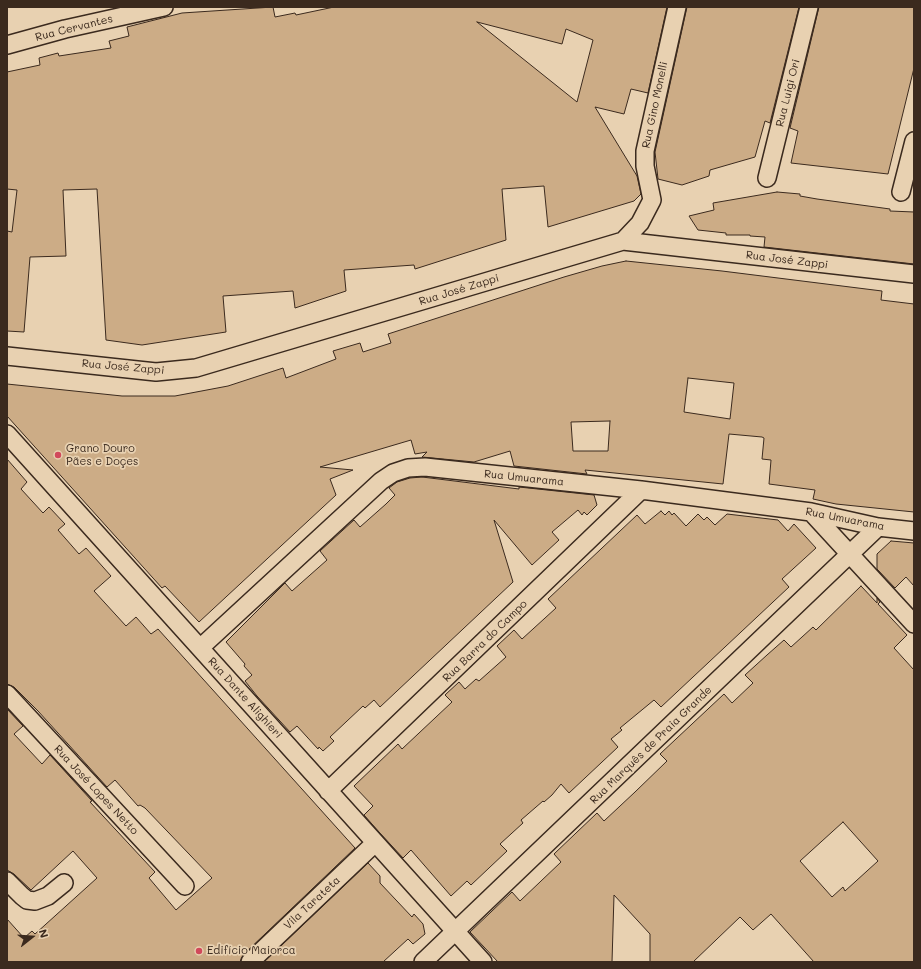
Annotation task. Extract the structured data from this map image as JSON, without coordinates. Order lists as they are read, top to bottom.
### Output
{
  "streets": {
    "street": [
      "Rua Cervantes",
      "Rua Luigi Ori",
      "Rua Gino Monelli",
      "Rua José Zappi",
      "Rua Umuarama",
      "Rua Barra do Campo",
      "Rua Dante Alighieri",
      "Rua Marquês de Praia Grande",
      "Rua José Lopes Netto",
      "Vila Tarateta"
    ]
  },
  "crossings": [
    ["Rua Gino Monelli", "Rua José Zappi"],
    ["Rua Umuarama", "Rua Barra do Campo"],
    ["Rua Umuarama", "Rua Dante Alighieri"],
    ["Rua Umuarama", "Rua Marquês de Praia Grande"],
    ["Rua Barra do Campo", "Rua Dante Alighieri"],
    ["Rua Dante Alighieri", "Rua Marquês de Praia Grande"],
    ["Rua Dante Alighieri", "Vila Tarateta"]
  ],
  "places": ["Grano Douro Pães e Doçes", "Edifício Maiorca"],
  "north": "right"
}
